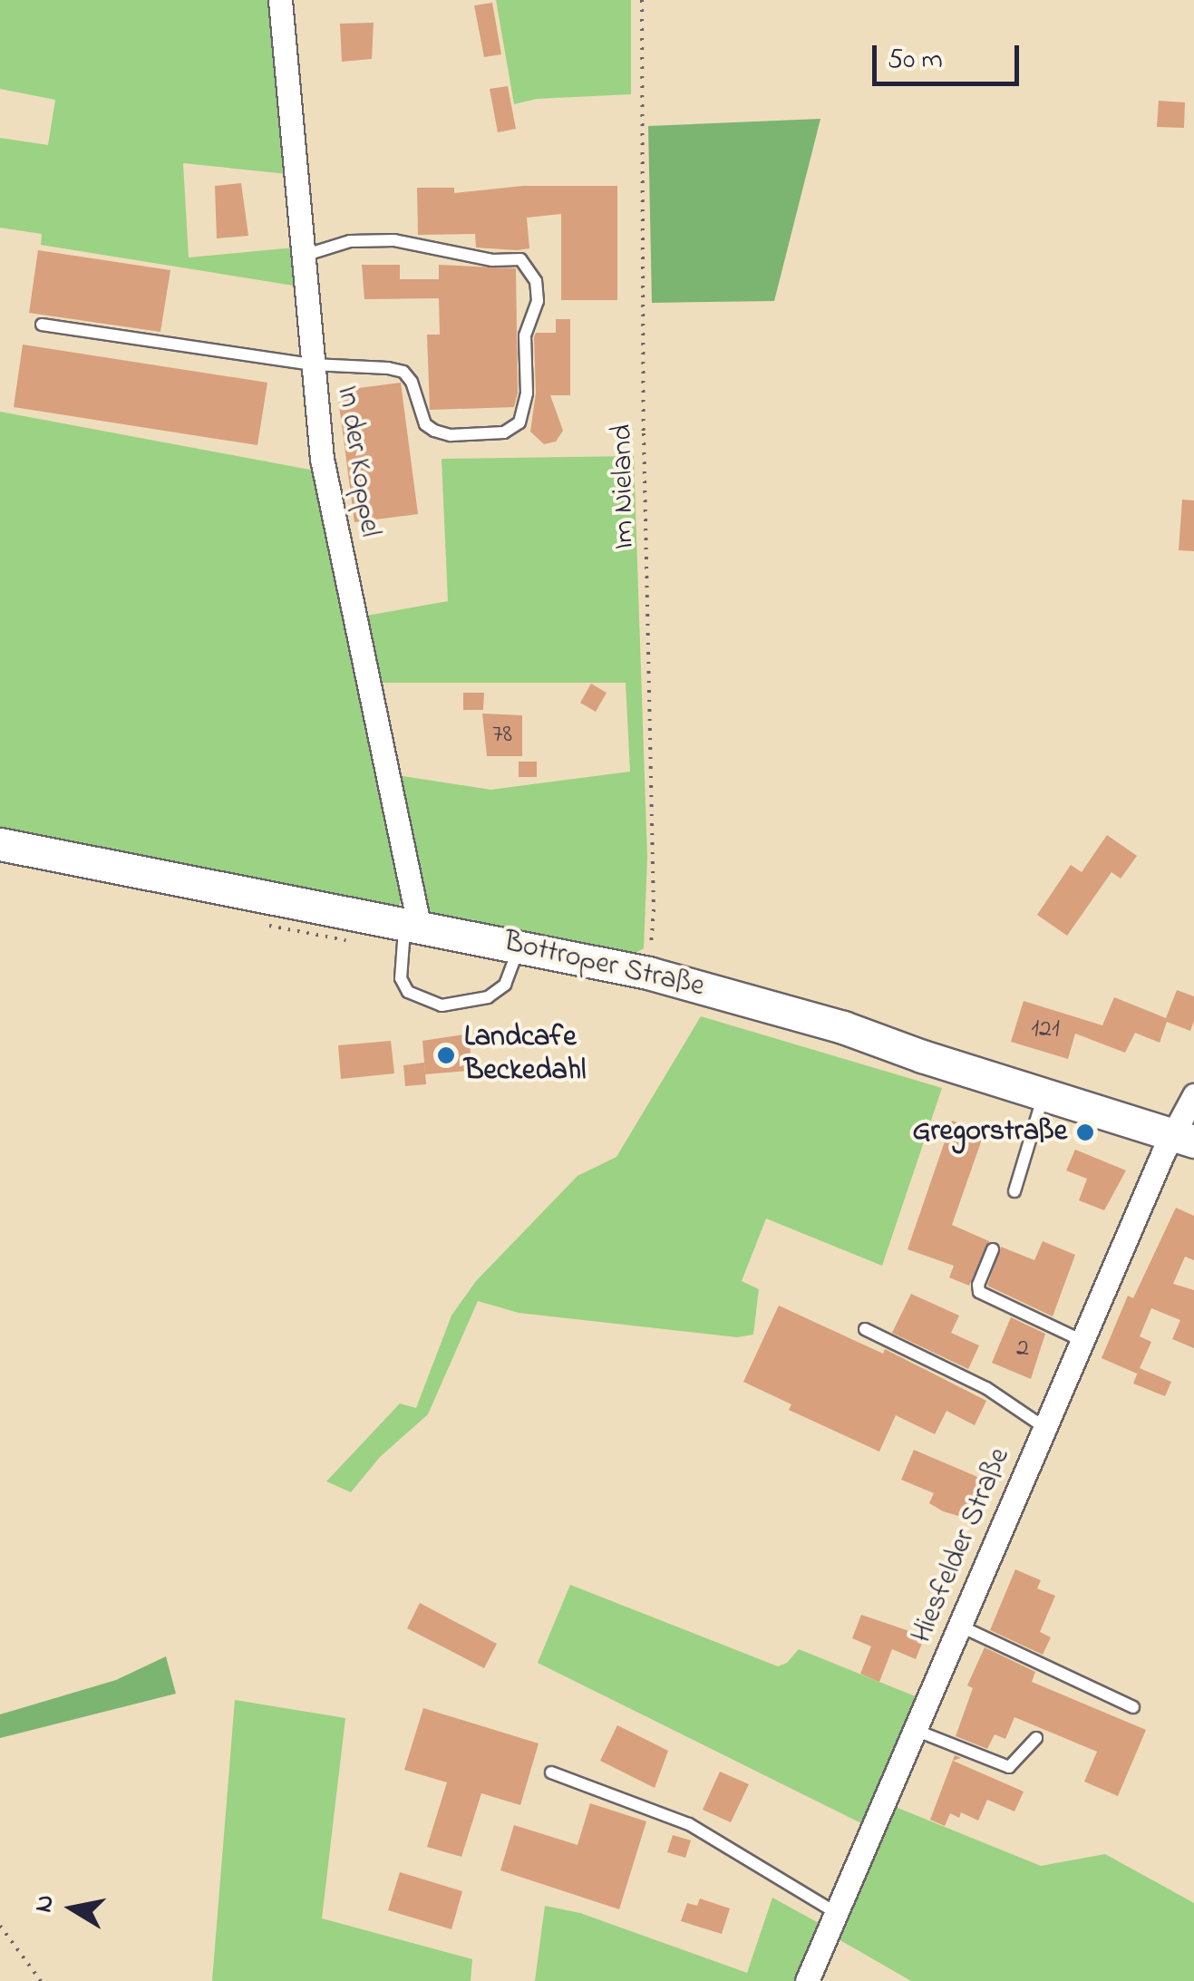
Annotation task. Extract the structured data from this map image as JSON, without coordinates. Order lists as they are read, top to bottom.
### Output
{
  "streets": {
    "main road": ["Bottroper Straße"],
    "street": ["In der Koppel", "Hiesfelder Straße"],
    "path": ["Im Nieland"]
  },
  "crossings": [
    ["In der Koppel", "Bottroper Straße"],
    ["Im Nieland", "Bottroper Straße"],
    ["Bottroper Straße", "Hiesfelder Straße"]
  ],
  "places": ["Landcafe Beckedahl", "Gregorstraße"],
  "house_numbers": ["78", "121", "2"],
  "scale_bar": "50 m",
  "north": "left"
}
